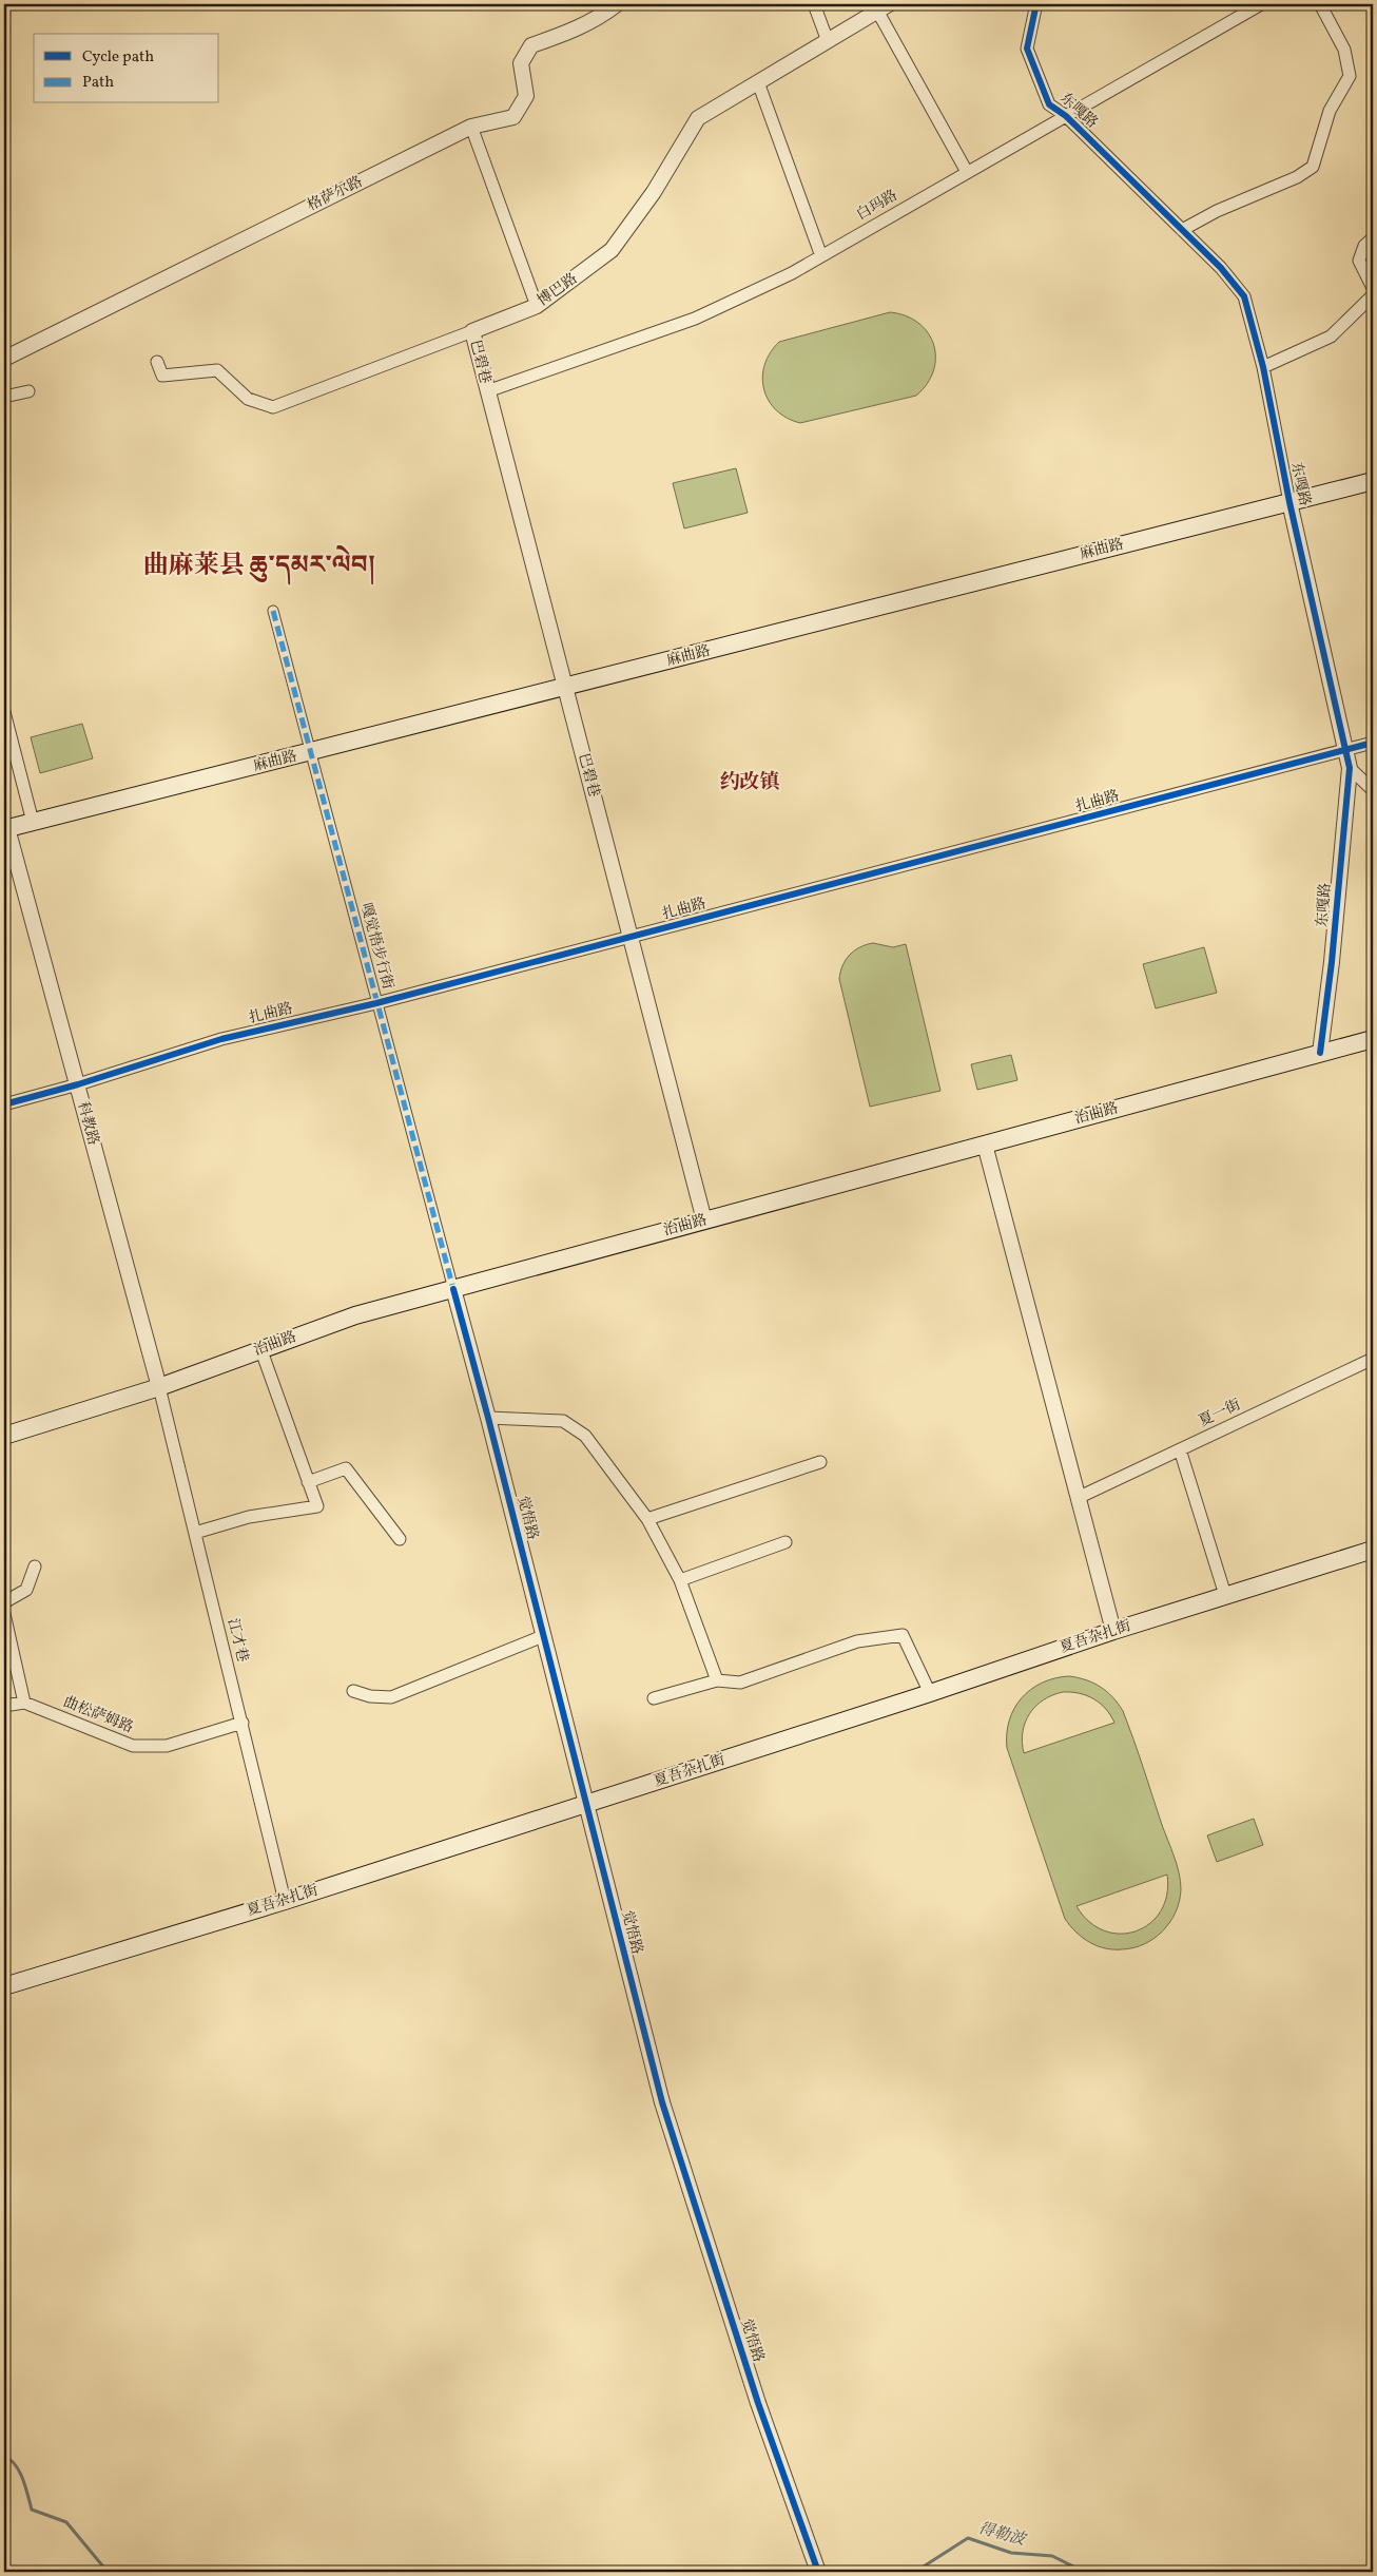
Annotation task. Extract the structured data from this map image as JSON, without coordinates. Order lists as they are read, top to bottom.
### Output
{
  "streets": {
    "main road": ["麻曲路", "治曲路", "夏吾杂扎街"],
    "street": [
      "东嘎路",
      "格萨尔路",
      "白玛路",
      "博巴路",
      "巴碧巷",
      "扎曲路",
      "嘎觉悟步行街",
      "科教路",
      "夏一街",
      "觉悟路",
      "江才巷",
      "曲松萨姆路"
    ]
  },
  "crossings": [
    ["东嘎路", "白玛路"],
    ["东嘎路", "麻曲路"],
    ["东嘎路", "扎曲路"],
    ["东嘎路", "治曲路"],
    ["白玛路", "巴碧巷"],
    ["博巴路", "巴碧巷"],
    ["巴碧巷", "麻曲路"],
    ["巴碧巷", "扎曲路"],
    ["巴碧巷", "治曲路"],
    ["麻曲路", "嘎觉悟步行街"],
    ["麻曲路", "科教路"],
    ["扎曲路", "嘎觉悟步行街"],
    ["扎曲路", "科教路"],
    ["嘎觉悟步行街", "治曲路"],
    ["嘎觉悟步行街", "觉悟路"],
    ["治曲路", "科教路"],
    ["治曲路", "觉悟路"],
    ["治曲路", "江才巷"],
    ["科教路", "江才巷"],
    ["觉悟路", "夏吾杂扎街"],
    ["夏吾杂扎街", "江才巷"],
    ["江才巷", "曲松萨姆路"]
  ],
  "districts": ["曲麻莱县 ཆུ་དམར་ལེབ།", "约改镇"],
  "water": ["得勒波"],
  "legend": ["Cycle path", "Path"]
}
